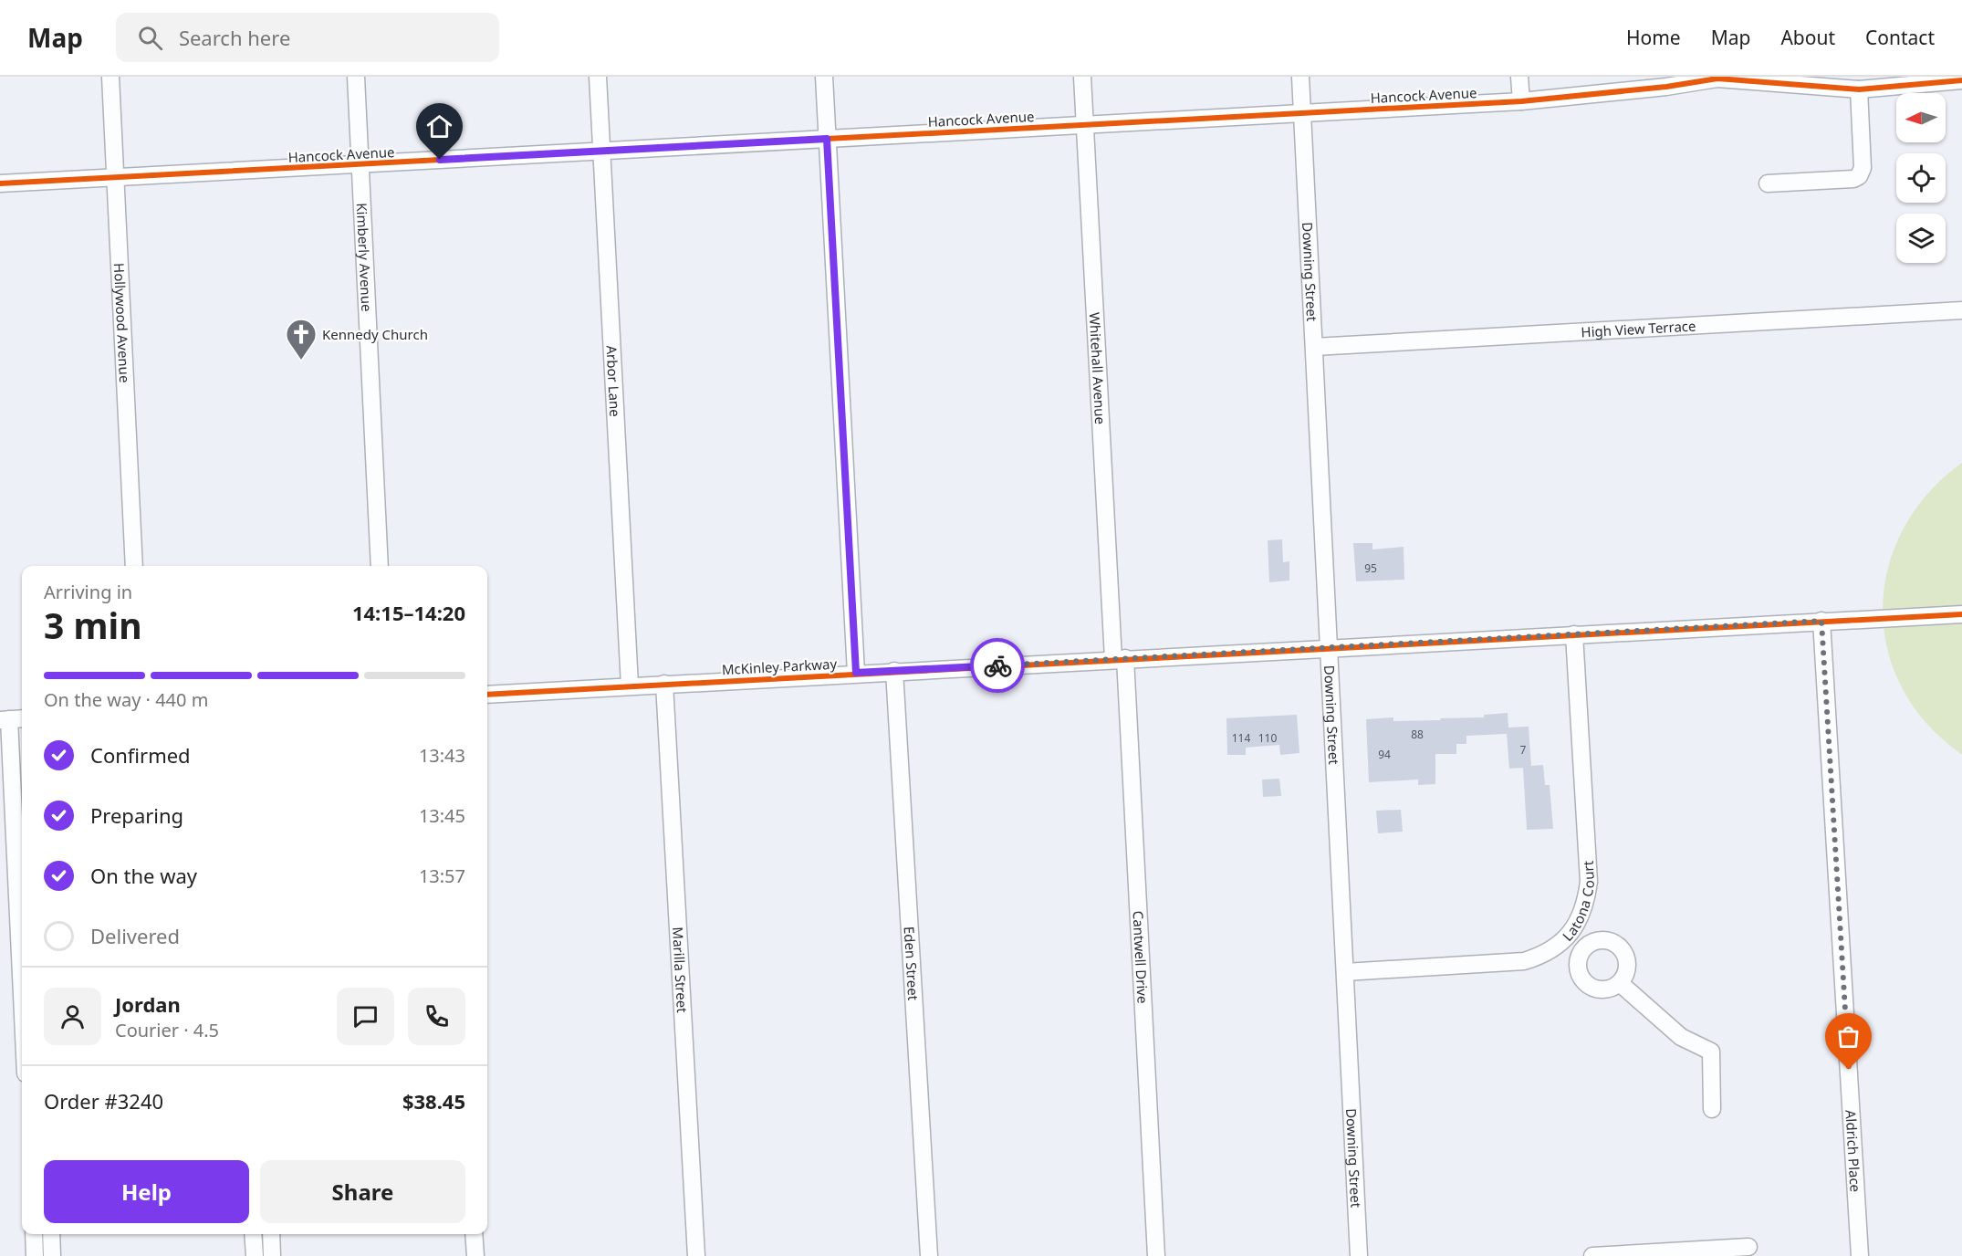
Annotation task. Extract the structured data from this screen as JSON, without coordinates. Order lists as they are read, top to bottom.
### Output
{
  "streets": {
    "street": [
      "Hancock Avenue",
      "Kimberly Avenue",
      "Downing Street",
      "Hollywood Avenue",
      "High View Terrace",
      "Whitehall Avenue",
      "Arbor Lane",
      "McKinley Parkway",
      "Latona Court",
      "Cantwell Drive",
      "Eden Street",
      "Marilla Street",
      "Aldrich Place"
    ]
  },
  "crossings": [
    ["Hancock Avenue", "Kimberly Avenue"],
    ["Hancock Avenue", "Downing Street"],
    ["Hancock Avenue", "Hollywood Avenue"],
    ["Hancock Avenue", "Whitehall Avenue"],
    ["Hancock Avenue", "Arbor Lane"],
    ["Downing Street", "High View Terrace"],
    ["Downing Street", "McKinley Parkway"],
    ["Downing Street", "Latona Court"],
    ["Whitehall Avenue", "McKinley Parkway"],
    ["Whitehall Avenue", "Cantwell Drive"],
    ["Arbor Lane", "McKinley Parkway"],
    ["McKinley Parkway", "Latona Court"],
    ["McKinley Parkway", "Cantwell Drive"],
    ["McKinley Parkway", "Eden Street"],
    ["McKinley Parkway", "Marilla Street"],
    ["McKinley Parkway", "Aldrich Place"]
  ],
  "places": {
    "church": ["Kennedy Church"]
  },
  "house_numbers": [
    "95",
    "88",
    "114",
    "110",
    "7",
    "94"
  ],
  "north": "left",
  "page": {
    "header": "Map",
    "search": "Search here",
    "nav": [
      "Home",
      "Map",
      "About",
      "Contact"
    ],
    "heading": ["3 min", "Arriving in", "14:15–14:20"],
    "panel": [
      "Jordan",
      "Courier · 4.5",
      "Order #3240",
      "$38.45"
    ],
    "bar": "On the way · 440 m",
    "list": [
      ["Confirmed", "13:43"],
      ["Preparing", "13:45"],
      ["On the way", "13:57"],
      "Delivered"
    ],
    "buttons": ["Help", "Share"]
  }
}
